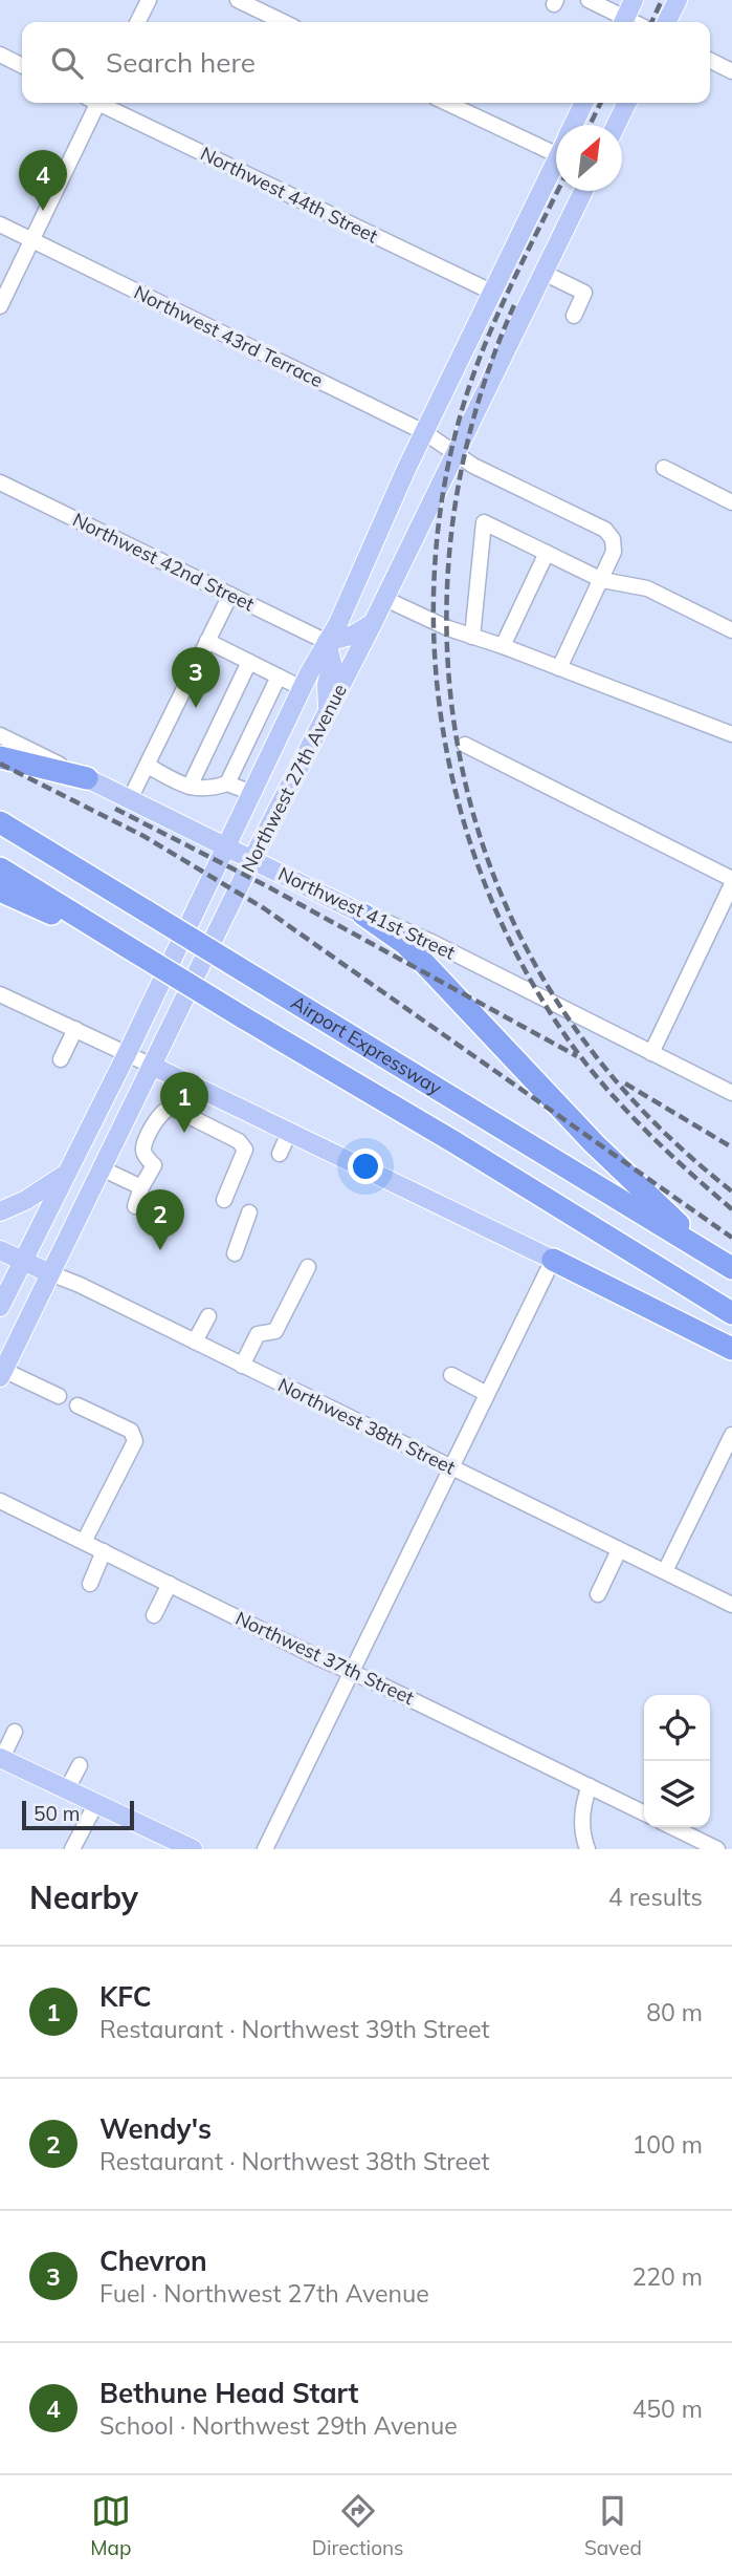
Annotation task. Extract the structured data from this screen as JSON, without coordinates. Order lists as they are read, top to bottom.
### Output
{
  "streets": {
    "highway": ["Airport Expressway"],
    "main road": ["Northwest 27th Avenue", "Northwest 41st Street", "Northwest 38th Street"],
    "street": [
      "Northwest 44th Street",
      "Northwest 43rd Terrace",
      "Northwest 42nd Street",
      "Northwest 37th Street"
    ]
  },
  "crossings": [
    ["Northwest 44th Street", "Northwest 27th Avenue"],
    ["Northwest 43rd Terrace", "Northwest 27th Avenue"],
    ["Northwest 42nd Street", "Northwest 27th Avenue"],
    ["Northwest 27th Avenue", "Northwest 41st Street"],
    ["Northwest 27th Avenue", "Northwest 38th Street"]
  ],
  "scale_bar": "50 m",
  "north": "top right",
  "page": {
    "search": "Search here",
    "pins": [
      "4",
      "3",
      "1",
      "2"
    ],
    "scale": "50 m",
    "heading": ["Nearby", "4 results"],
    "list": [
      {
        "mark": "1",
        "name": "KFC",
        "note": "Restaurant · Northwest 39th Street",
        "value": "80 m"
      },
      {
        "mark": "2",
        "name": "Wendy's",
        "note": "Restaurant · Northwest 38th Street",
        "value": "100 m"
      },
      {
        "mark": "3",
        "name": "Chevron",
        "note": "Fuel · Northwest 27th Avenue",
        "value": "220 m"
      },
      {
        "mark": "4",
        "name": "Bethune Head Start",
        "note": "School · Northwest 29th Avenue",
        "value": "450 m"
      }
    ],
    "nav": ["Map", "Directions", "Saved"]
  }
}
